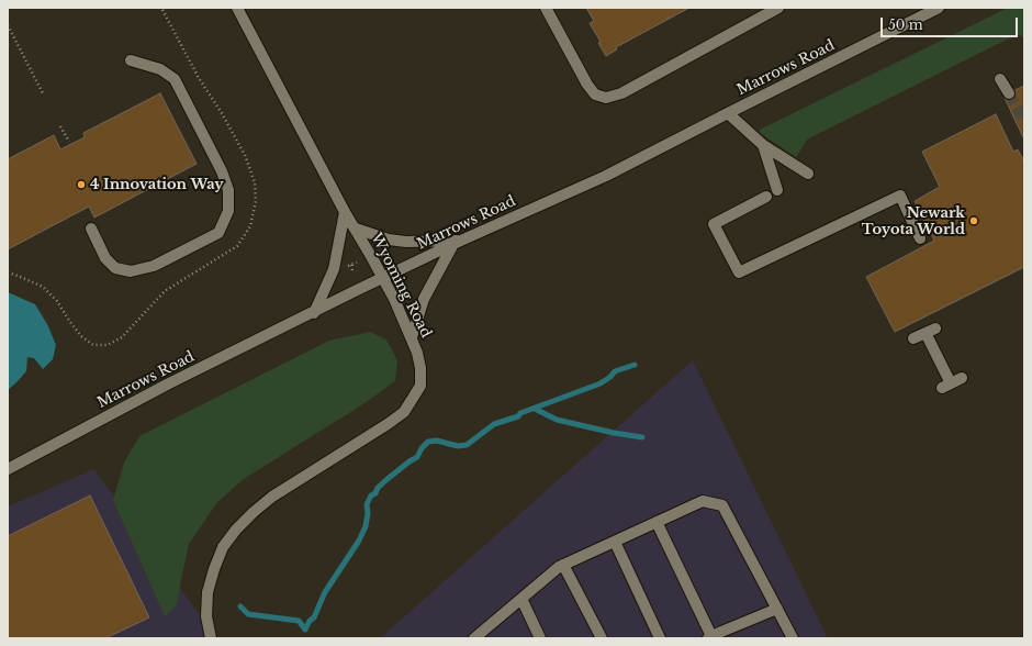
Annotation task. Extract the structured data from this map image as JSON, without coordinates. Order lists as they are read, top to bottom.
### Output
{
  "streets": {
    "street": ["Marrows Road", "Wyoming Road"]
  },
  "crossings": [
    ["Marrows Road", "Wyoming Road"]
  ],
  "places": ["4 Innovation Way", "Newark Toyota World"],
  "scale_bar": "50 m"
}
